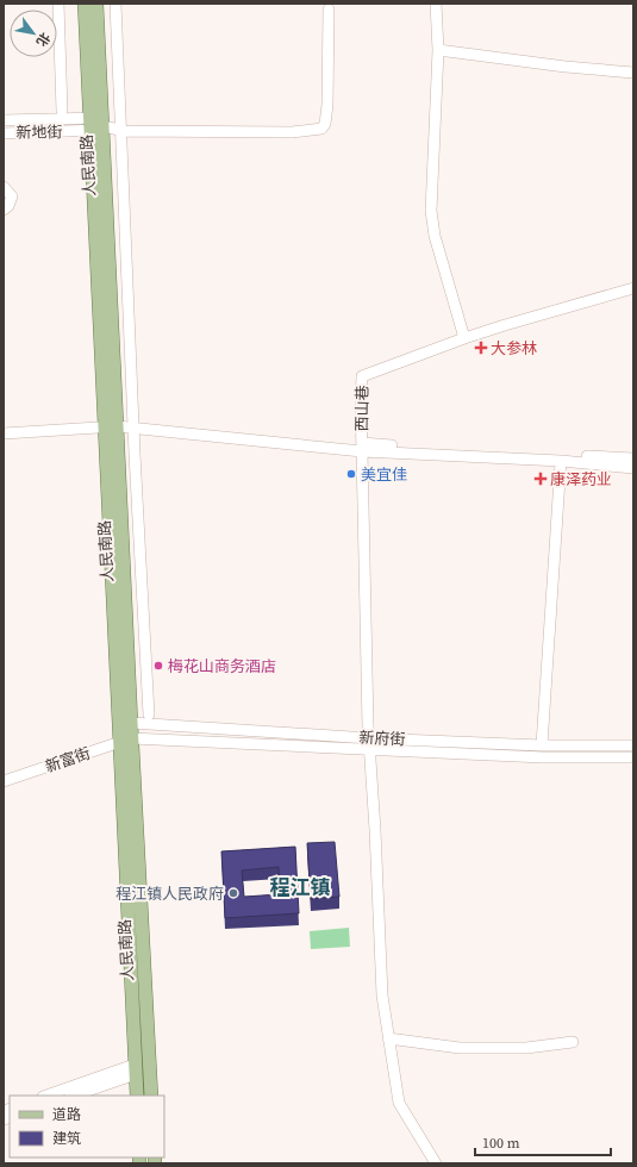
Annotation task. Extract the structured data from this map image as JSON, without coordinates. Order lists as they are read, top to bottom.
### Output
{
  "streets": {
    "main road": ["人民南路"],
    "street": [
      "新地街",
      "西山巷",
      "新府街",
      "新富街"
    ]
  },
  "crossings": [
    ["新地街", "人民南路"],
    ["人民南路", "西山巷"],
    ["人民南路", "新府街"],
    ["人民南路", "新富街"],
    ["新府街", "新富街"]
  ],
  "districts": ["程江镇"],
  "places": {
    "health": ["大参林", "康泽药业"],
    "other": ["美宜佳", "梅花山商务酒店", "程江镇人民政府"]
  },
  "legend": ["道路", "建筑"],
  "scale_bar": "100 m",
  "north": "bottom right"
}
